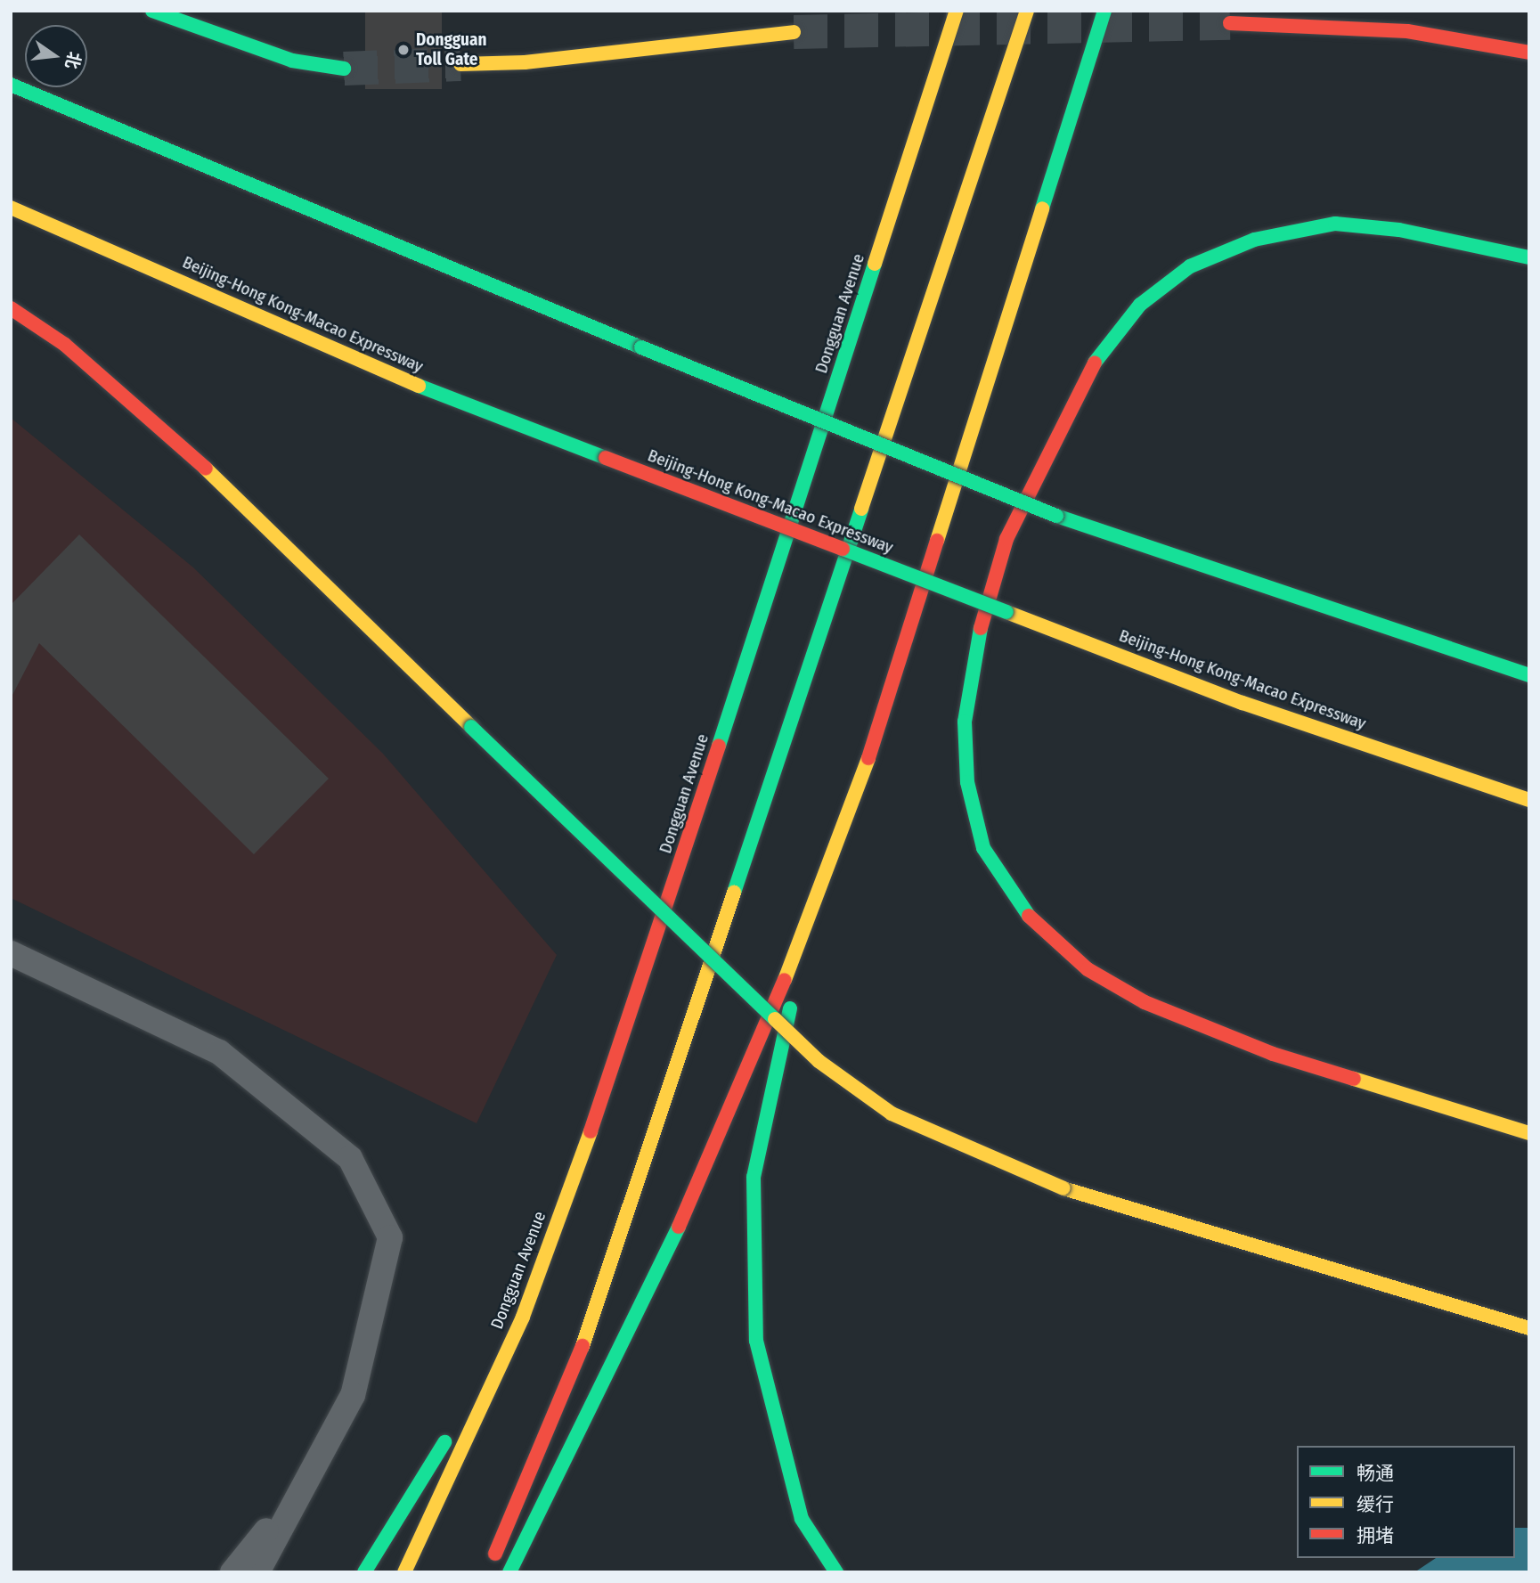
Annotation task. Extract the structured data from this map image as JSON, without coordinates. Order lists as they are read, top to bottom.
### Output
{
  "streets": {
    "highway": ["Dongguan Avenue", "Beijing-Hong Kong-Macao Expressway"]
  },
  "places": ["Dongguan Toll Gate"],
  "legend": ["畅通", "缓行", "拥堵"],
  "north": "right"
}
